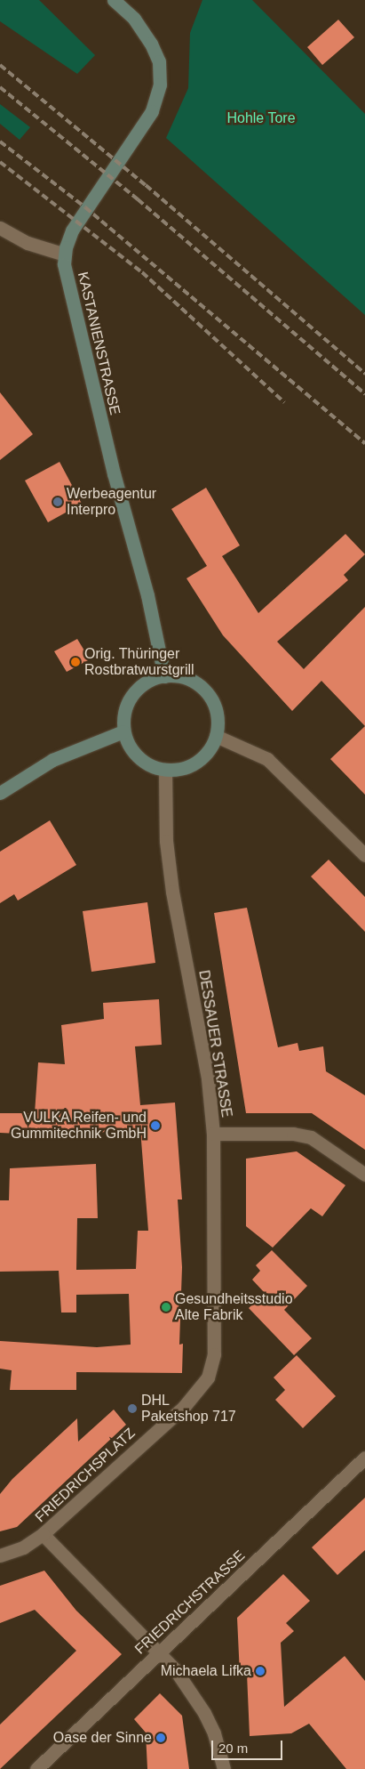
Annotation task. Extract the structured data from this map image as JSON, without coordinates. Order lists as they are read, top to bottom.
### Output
{
  "streets": {
    "main road": ["KASTANIENSTRASSE"],
    "street": ["DESSAUER STRASSE", "FRIEDRICHSPLATZ", "FRIEDRICHSTRASSE"]
  },
  "crossings": [
    ["KASTANIENSTRASSE", "DESSAUER STRASSE"],
    ["DESSAUER STRASSE", "FRIEDRICHSPLATZ"],
    ["FRIEDRICHSPLATZ", "FRIEDRICHSTRASSE"]
  ],
  "parks": ["Hohle Tore"],
  "places": [
    "Werbeagentur Interpro",
    "Orig. Thüringer Rostbratwurstgrill",
    "VULKA Reifen- und Gummitechnik GmbH",
    "Gesundheitsstudio Alte Fabrik",
    "DHL Paketshop 717",
    "Michaela Lifka",
    "Oase der Sinne"
  ],
  "scale_bar": "20 m"
}
